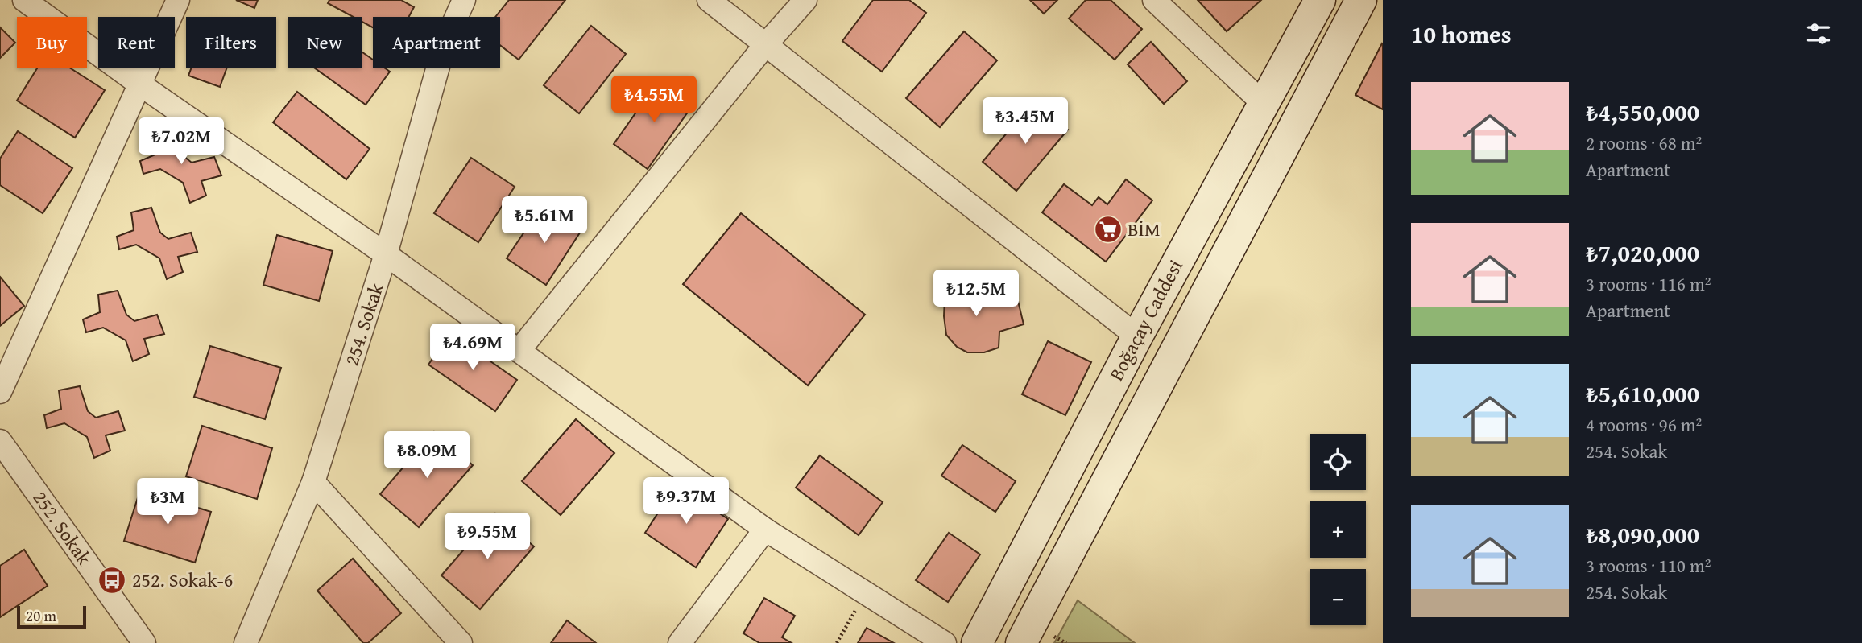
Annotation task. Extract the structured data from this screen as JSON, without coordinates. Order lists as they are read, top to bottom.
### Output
{
  "streets": {
    "main road": ["Boğaçay Caddesi"],
    "street": ["254. Sokak", "252. Sokak"]
  },
  "places": {
    "supermarket": ["BİM"],
    "bus stop": ["252. Sokak-6"]
  },
  "scale_bar": "20 m",
  "page": {
    "heading": "10 homes",
    "chip": [
      "Buy",
      "Rent",
      "Filters",
      "New",
      "Apartment"
    ],
    "list": [
      {
        "name": "₺4,550,000",
        "note": "2 rooms · 68 m² · Apartment"
      },
      {
        "name": "₺7,020,000",
        "note": "3 rooms · 116 m² · Apartment"
      },
      {
        "name": "₺5,610,000",
        "note": "4 rooms · 96 m² · 254. Sokak"
      },
      {
        "name": "₺8,090,000",
        "note": "3 rooms · 110 m² · 254. Sokak"
      }
    ],
    "price": [
      "₺4.55M",
      "₺3.45M",
      "₺7.02M",
      "₺5.61M",
      "₺12.5M",
      "₺4.69M",
      "₺8.09M",
      "₺9.37M",
      "₺3M",
      "₺9.55M"
    ],
    "map_buttons": ["+", "−"],
    "scale": "20 m"
  }
}
